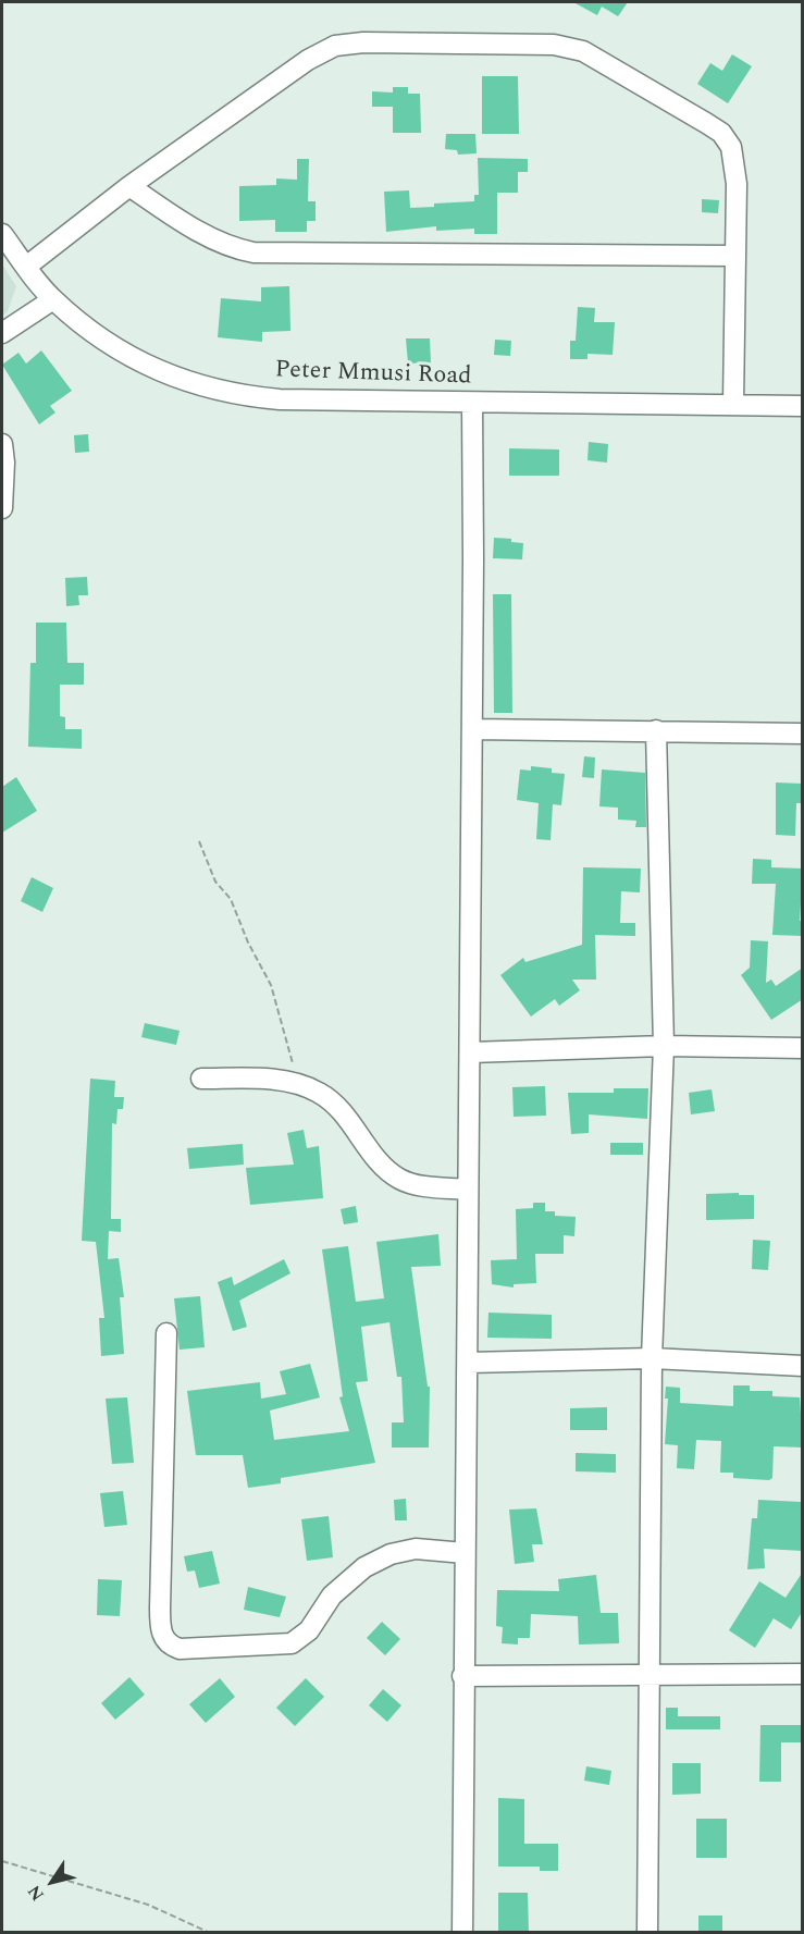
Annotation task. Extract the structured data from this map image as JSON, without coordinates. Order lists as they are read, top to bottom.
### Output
{
  "streets": {
    "street": ["Peter Mmusi Road"]
  },
  "north": "bottom left"
}
